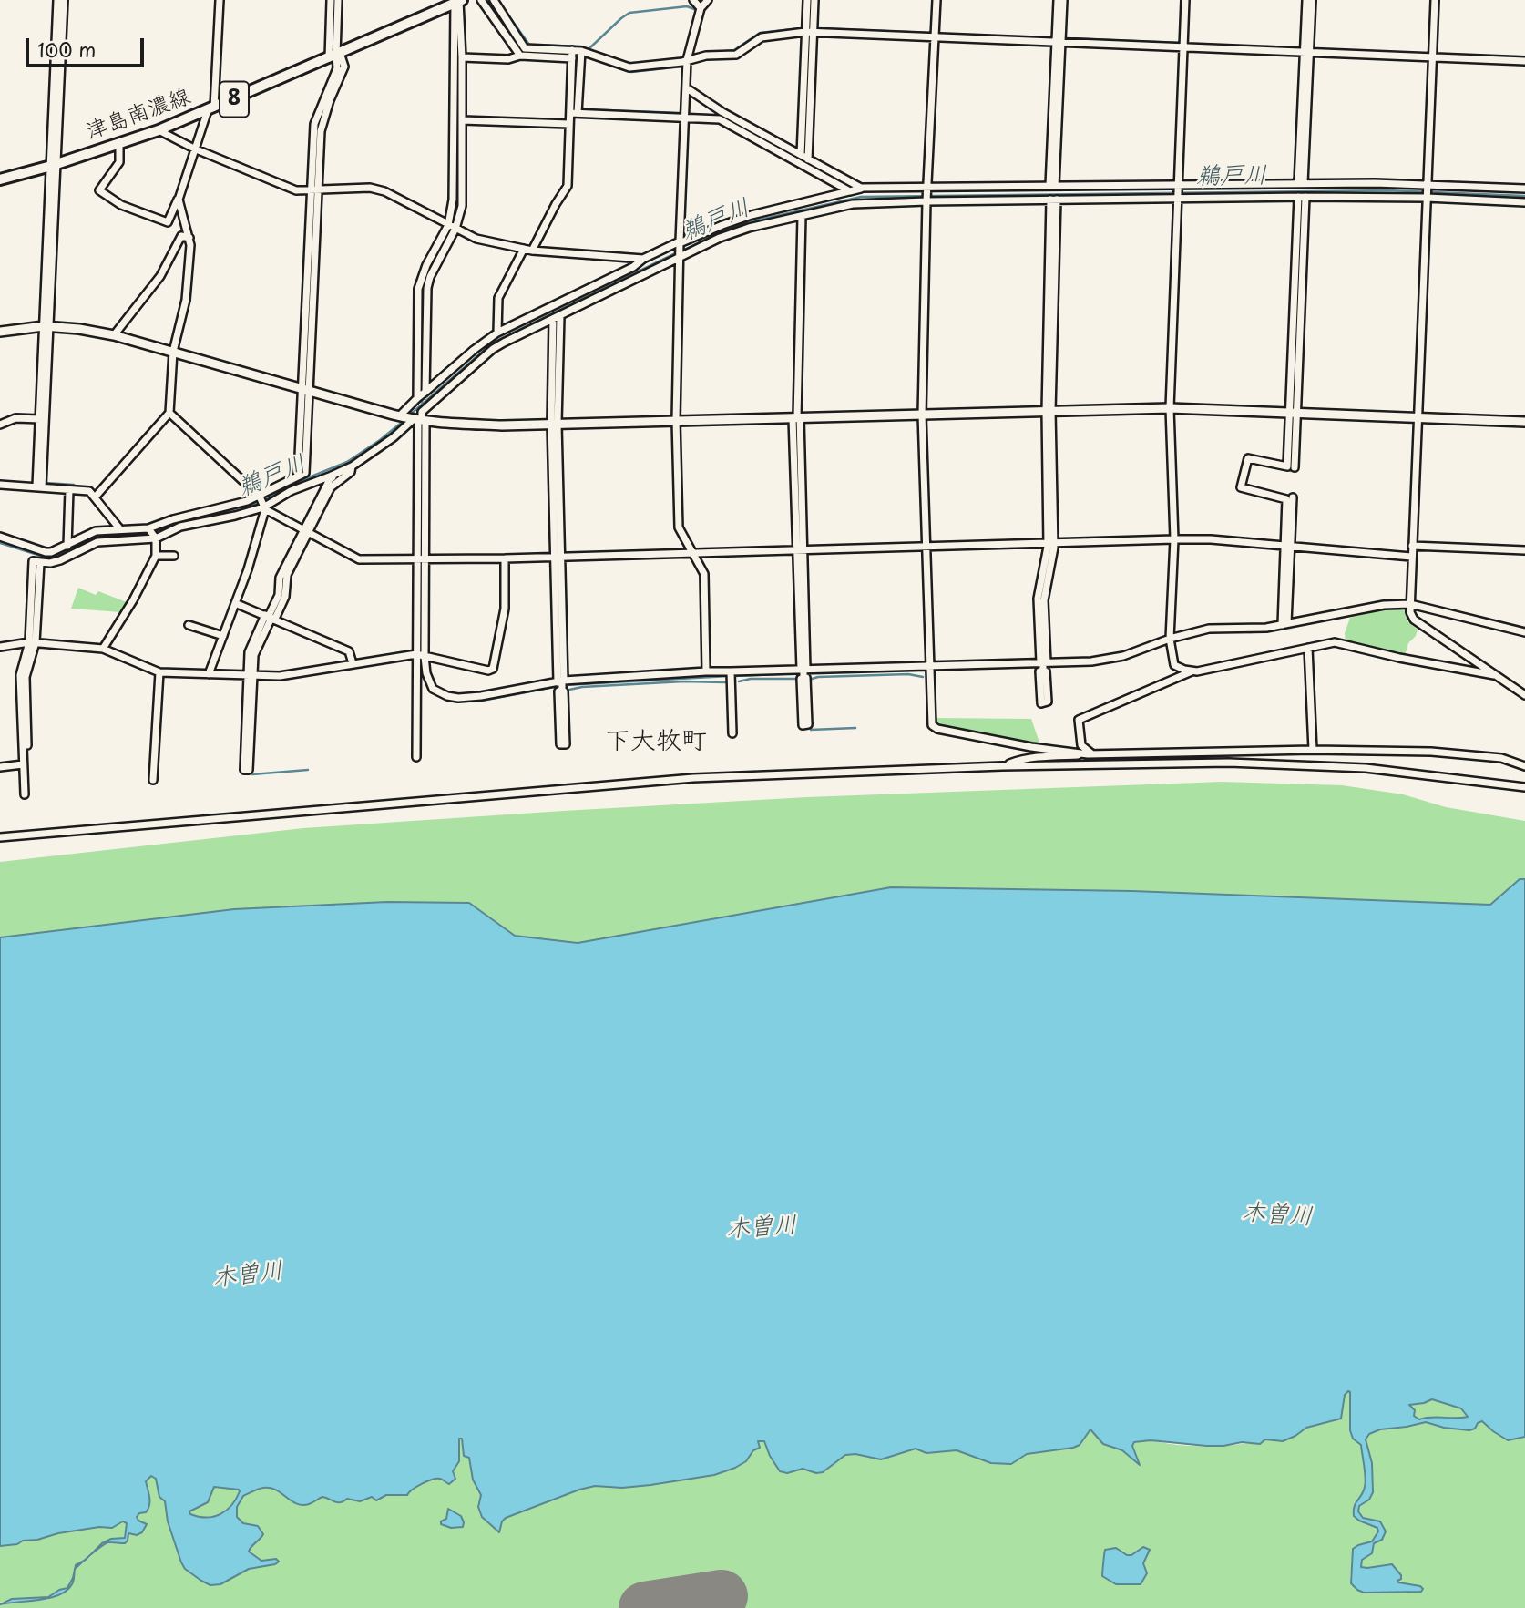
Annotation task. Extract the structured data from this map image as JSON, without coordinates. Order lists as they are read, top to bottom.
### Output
{
  "streets": {
    "main road": ["8", "津島南濃線"]
  },
  "districts": ["下大牧町"],
  "water": ["鵜戸川", "木曽川"],
  "scale_bar": "100 m"
}
